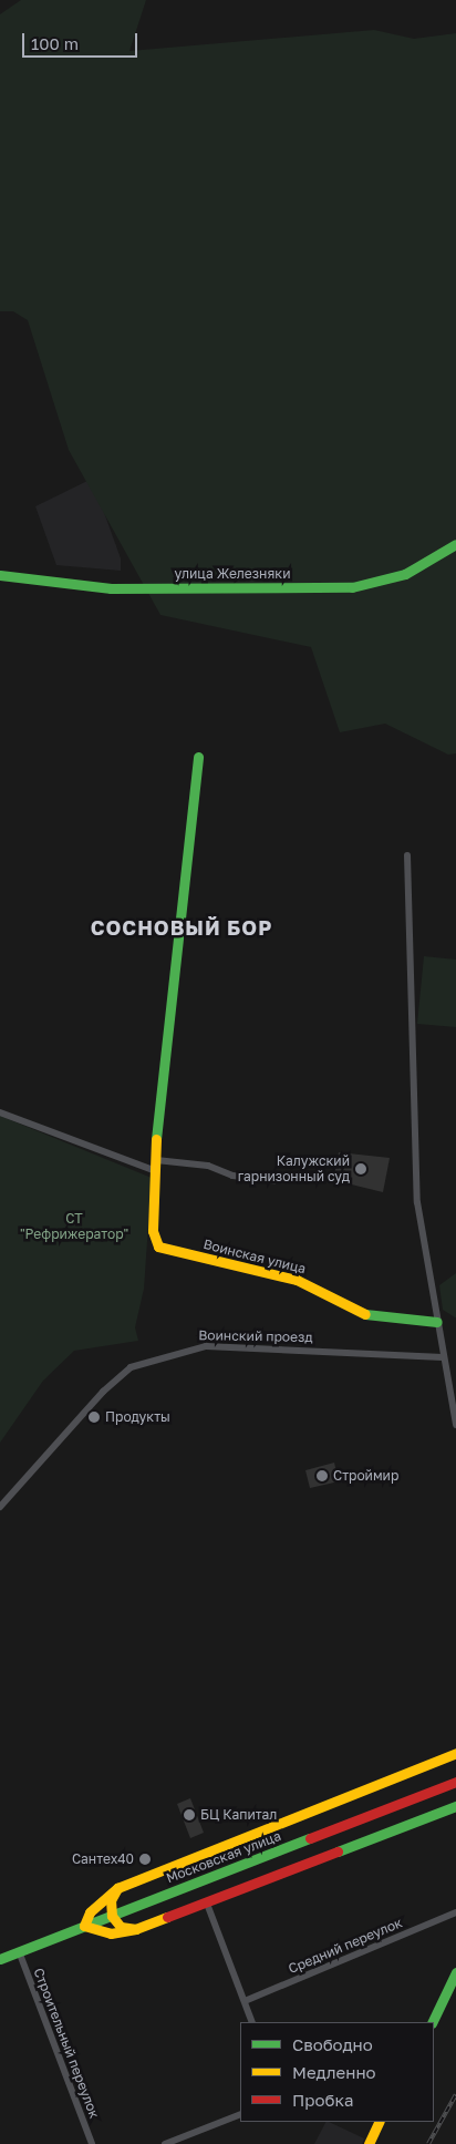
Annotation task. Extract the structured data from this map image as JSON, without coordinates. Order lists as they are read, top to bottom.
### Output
{
  "streets": {
    "main road": ["улица Железняки", "Воинская улица", "Московская улица"],
    "street": ["Воинский проезд", "Средний переулок", "Строительный переулок"]
  },
  "crossings": [
    ["Московская улица", "Строительный переулок"]
  ],
  "districts": ["СОСНОВЫЙ БОР"],
  "parks": ["СТ \"Рефрижератор\""],
  "places": [
    "Калужский гарнизонный суд",
    "Продукты",
    "Строймир",
    "БЦ Капитал",
    "Сантех40"
  ],
  "legend": ["Свободно", "Медленно", "Пробка"],
  "scale_bar": "100 m"
}
